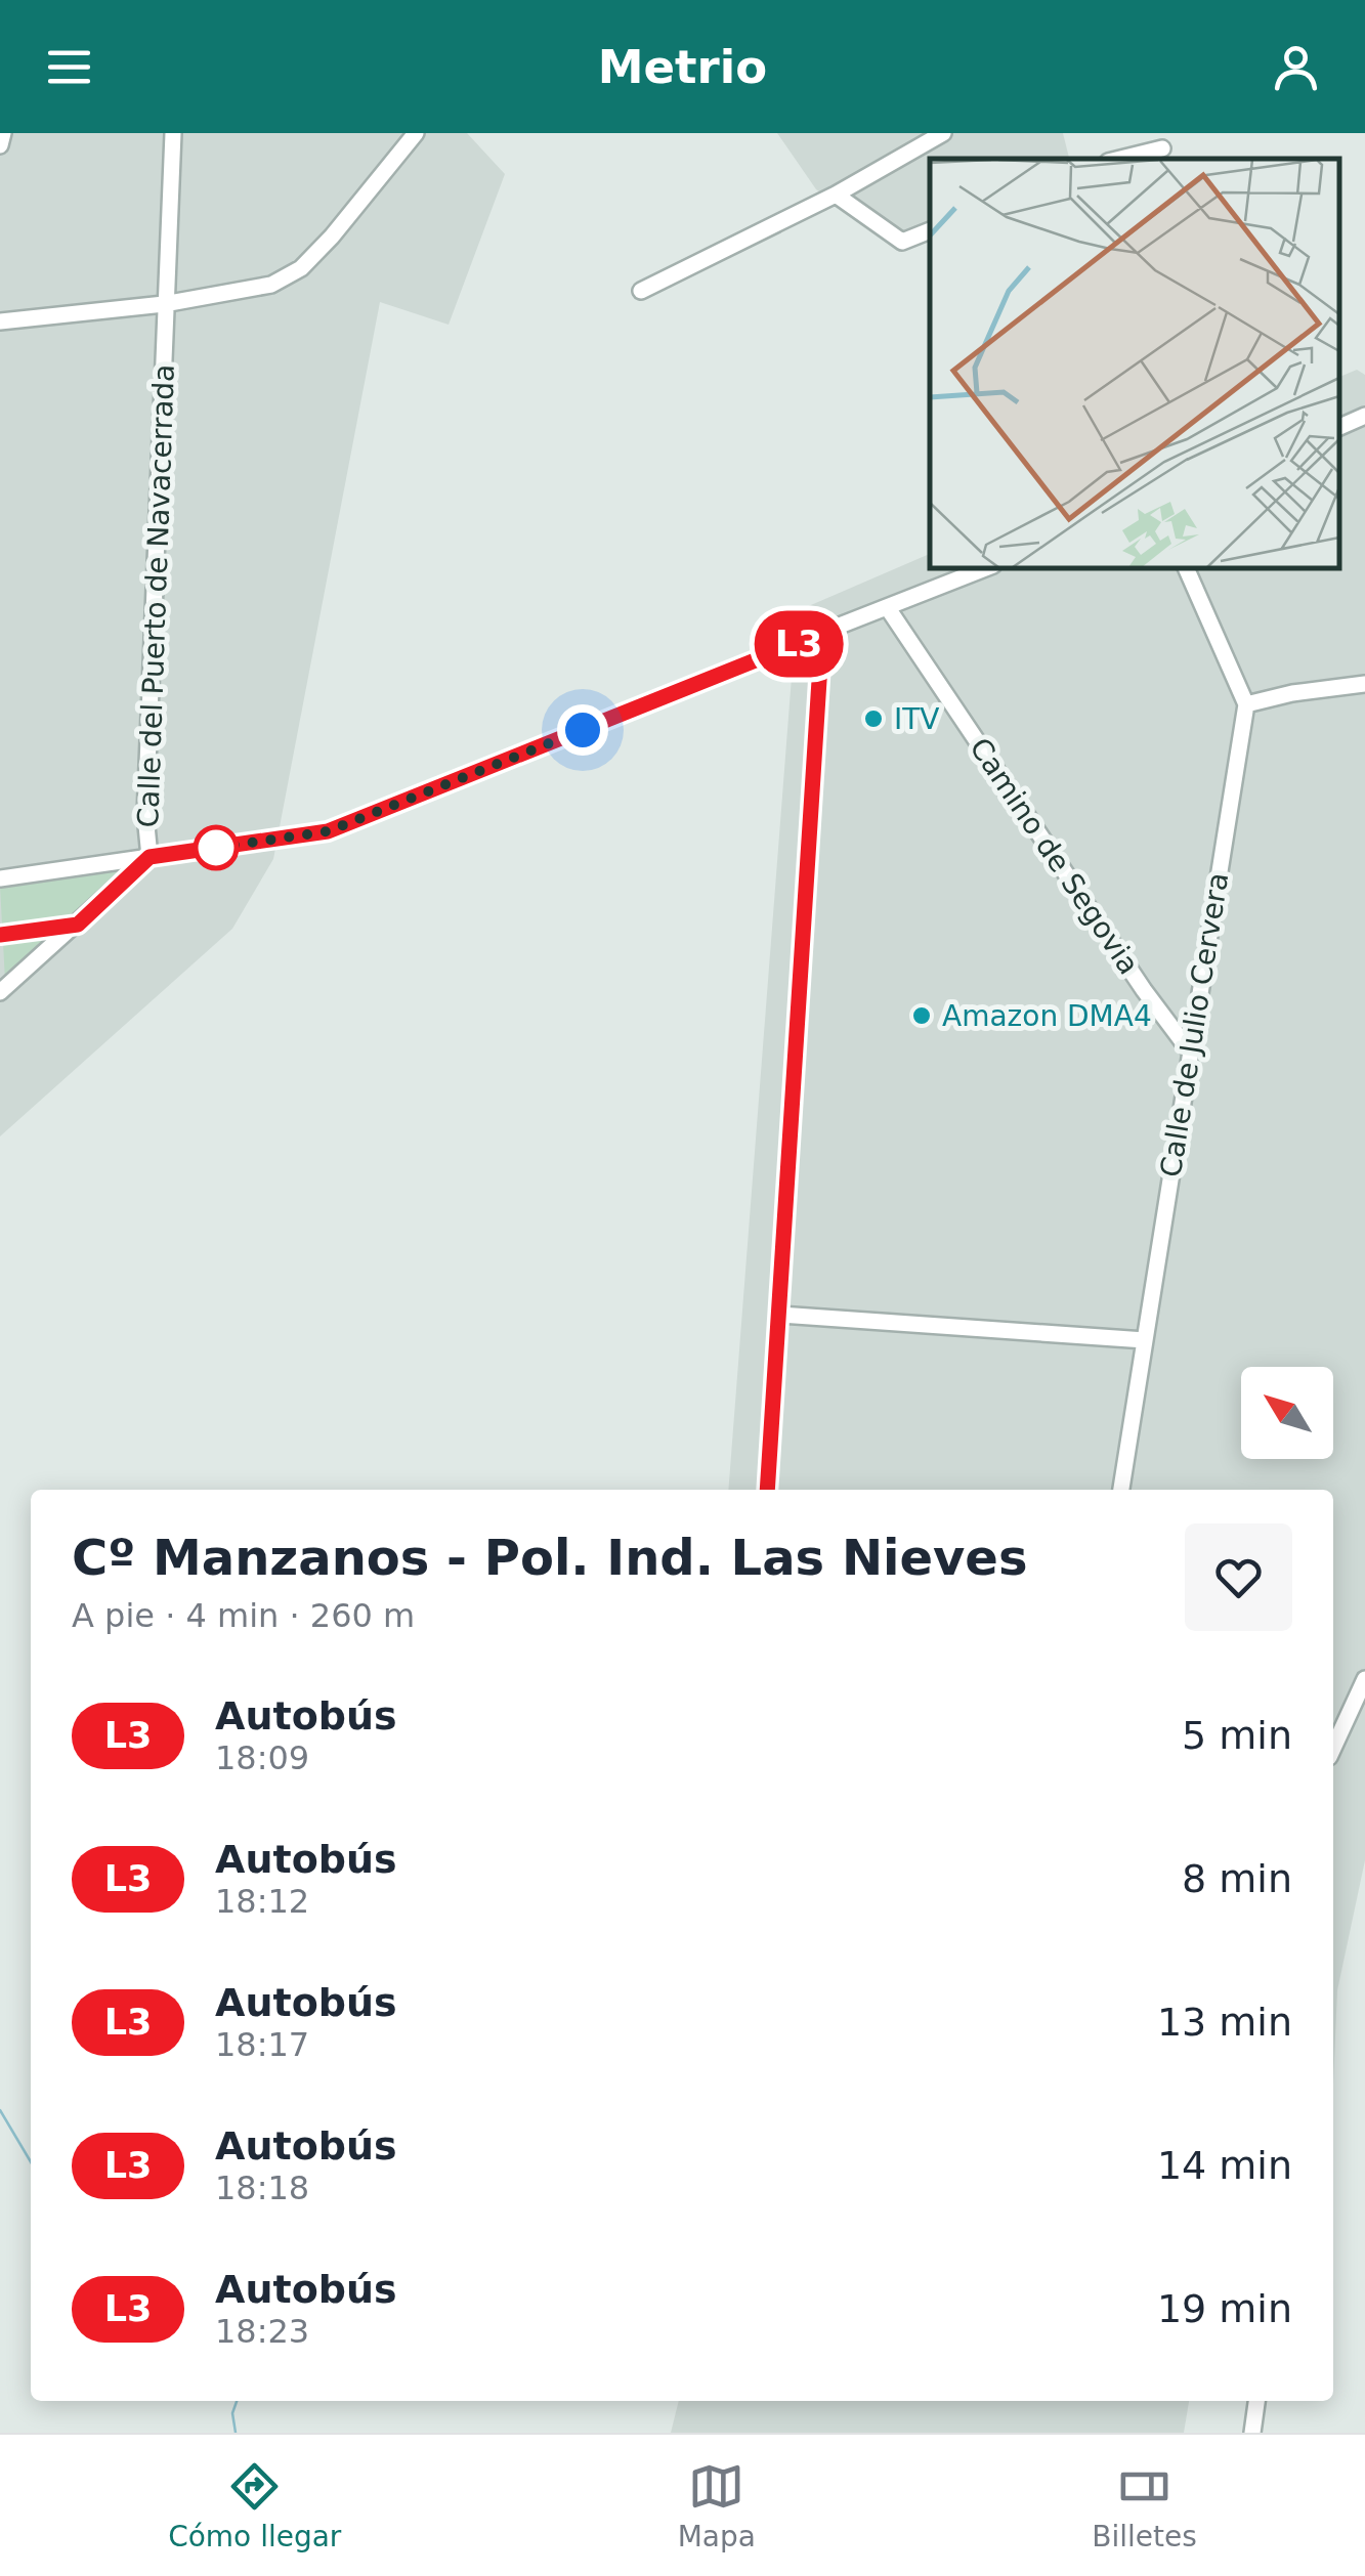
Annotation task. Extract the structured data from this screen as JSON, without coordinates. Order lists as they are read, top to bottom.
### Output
{
  "streets": {
    "street": ["Calle del Puerto de Navacerrada", "Camino de Segovia", "Calle de Julio Cervera"]
  },
  "crossings": [
    ["Camino de Segovia", "Calle de Julio Cervera"]
  ],
  "places": ["ITV", "Amazon DMA4"],
  "lines": ["bus line L3"],
  "north": "top left",
  "page": {
    "header": "Metrio",
    "on_map": "L3",
    "heading": ["Cº Manzanos - Pol. Ind. Las Nieves", "A pie · 4 min · 260 m"],
    "list": [
      {
        "mark": "L3",
        "name": "Autobús",
        "note": "18:09",
        "value": "5 min"
      },
      {
        "mark": "L3",
        "name": "Autobús",
        "note": "18:12",
        "value": "8 min"
      },
      {
        "mark": "L3",
        "name": "Autobús",
        "note": "18:17",
        "value": "13 min"
      },
      {
        "mark": "L3",
        "name": "Autobús",
        "note": "18:18",
        "value": "14 min"
      },
      {
        "mark": "L3",
        "name": "Autobús",
        "note": "18:23",
        "value": "19 min"
      }
    ],
    "tabs": ["Cómo llegar", "Mapa", "Billetes"]
  }
}
